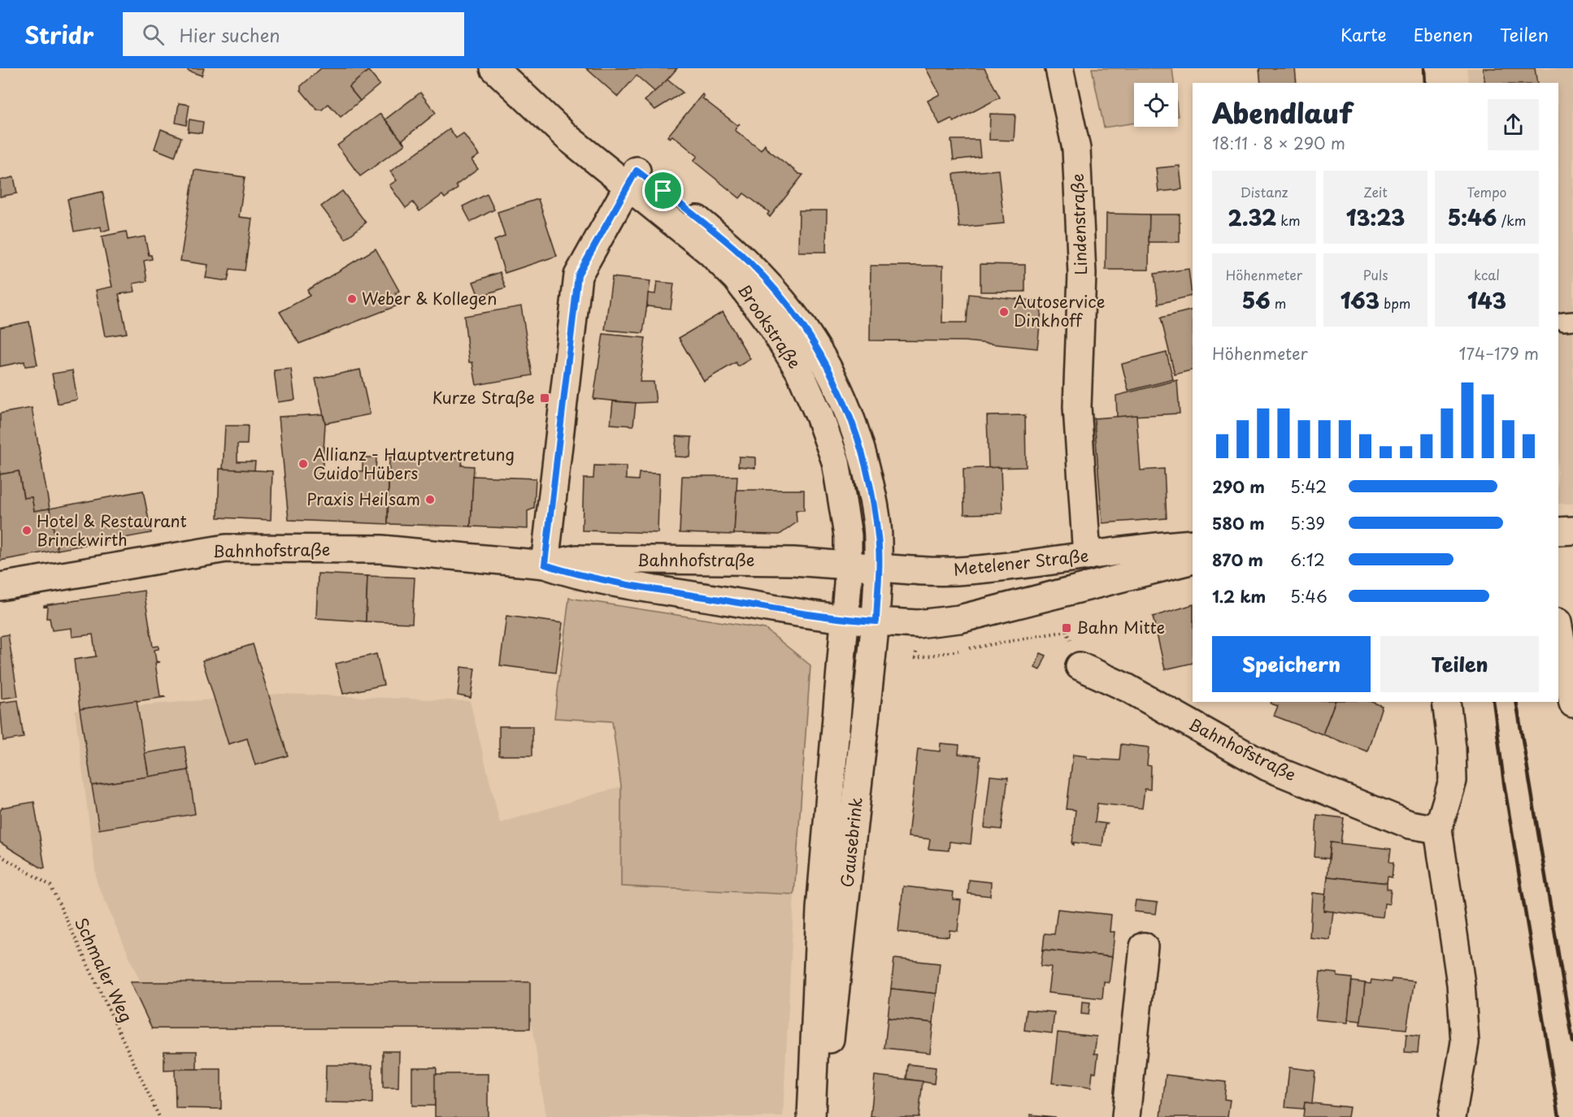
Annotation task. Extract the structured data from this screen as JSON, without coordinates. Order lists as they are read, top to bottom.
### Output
{
  "streets": {
    "street": [
      "Lindenstraße",
      "Brookstraße",
      "Bahnhofstraße",
      "Metelener Straße",
      "Gausebrink"
    ],
    "path": ["Schmaler Weg"]
  },
  "crossings": [
    ["Lindenstraße", "Metelener Straße"],
    ["Brookstraße", "Bahnhofstraße"],
    ["Brookstraße", "Metelener Straße"],
    ["Brookstraße", "Gausebrink"],
    ["Bahnhofstraße", "Metelener Straße"],
    ["Bahnhofstraße", "Gausebrink"],
    ["Metelener Straße", "Gausebrink"]
  ],
  "places": {
    "other": [
      "Weber & Kollegen",
      "Autoservice Dinkhoff",
      "Allianz - Hauptvertretung Guido Hübers",
      "Praxis Heilsam",
      "Hotel & Restaurant Brinckwirth"
    ],
    "transit": ["Kurze Straße", "Bahn Mitte"]
  },
  "page": {
    "header": "Stridr",
    "search": "Hier suchen",
    "nav": ["Karte", "Ebenen", "Teilen"],
    "heading": ["Abendlauf", "18:11 · 8 × 290 m"],
    "stats": [
      ["Distanz", "2.32 km"],
      ["Zeit", "13:23"],
      ["Tempo", "5:46 /km"],
      ["Höhenmeter", "56 m"],
      ["Puls", "163 bpm"],
      ["kcal", "143"]
    ],
    "chart": ["Höhenmeter", "174–179 m"],
    "list": [
      {
        "name": "290 m",
        "note": "5:42"
      },
      {
        "name": "580 m",
        "note": "5:39"
      },
      {
        "name": "870 m",
        "note": "6:12"
      },
      {
        "name": "1.2 km",
        "note": "5:46"
      }
    ],
    "buttons": ["Speichern", "Teilen"]
  }
}
